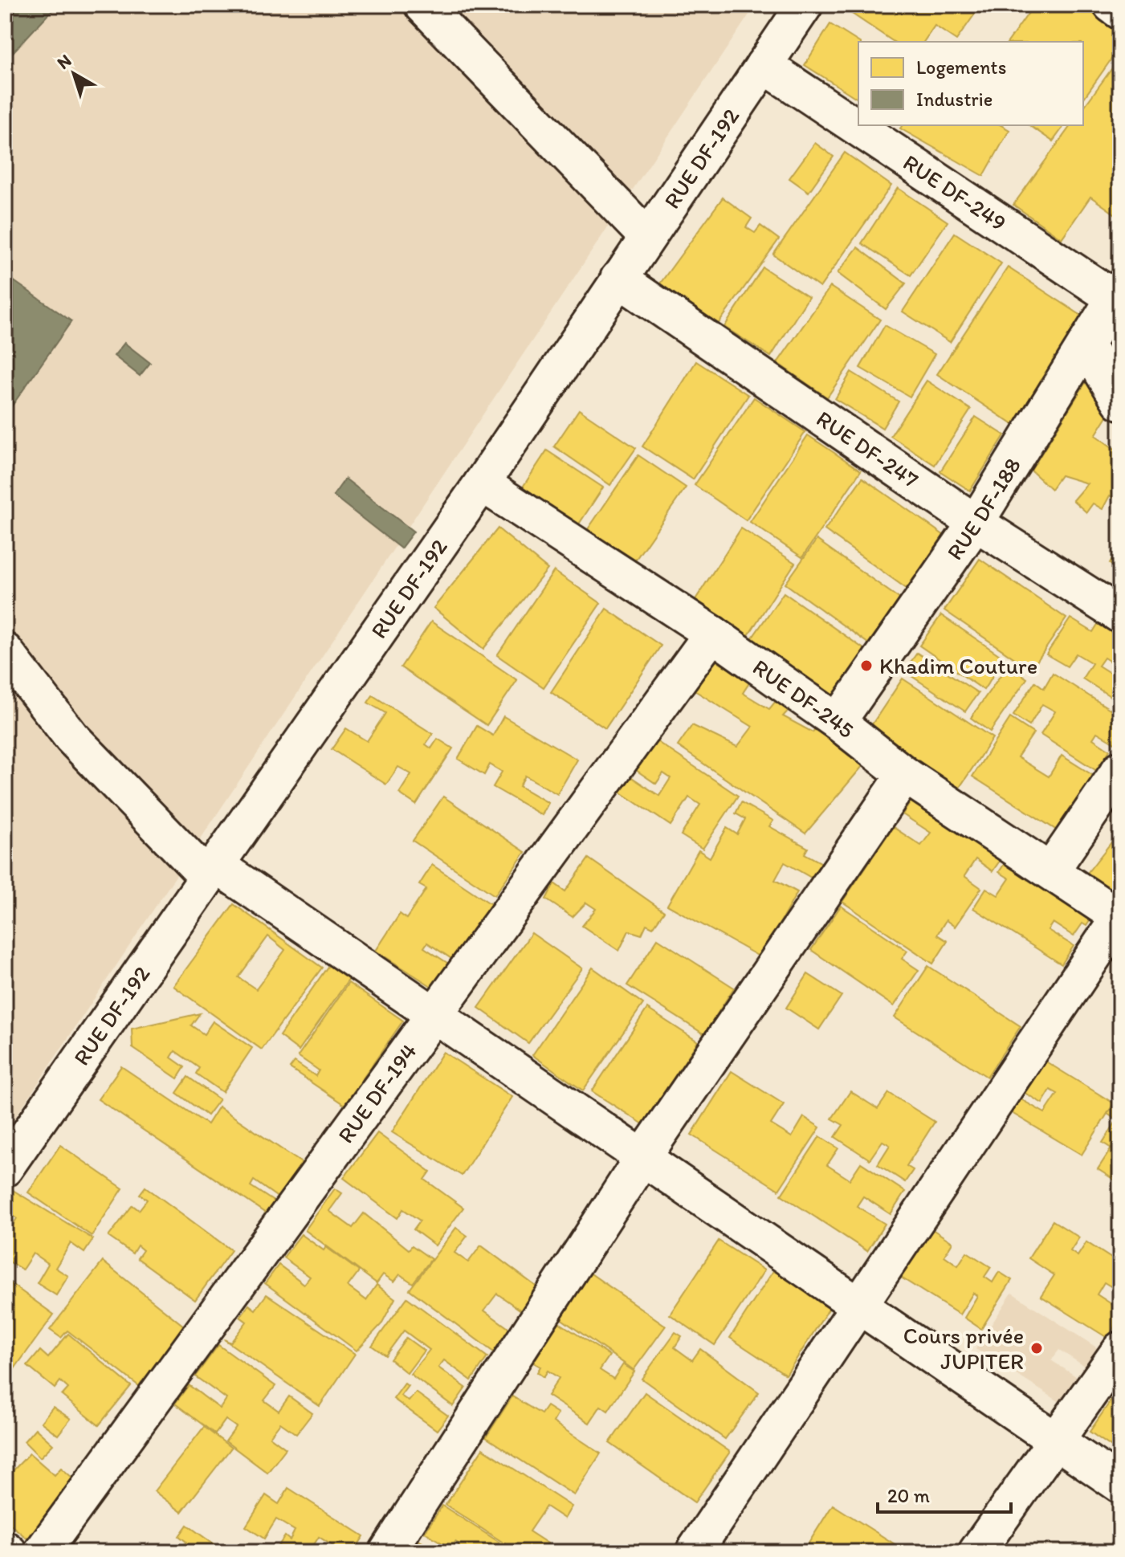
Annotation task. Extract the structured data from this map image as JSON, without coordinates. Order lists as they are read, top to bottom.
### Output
{
  "streets": {
    "street": [
      "RUE DF-192",
      "RUE DF-249",
      "RUE DF-247",
      "RUE DF-188",
      "RUE DF-245",
      "RUE DF-194"
    ]
  },
  "crossings": [
    ["RUE DF-192", "RUE DF-249"],
    ["RUE DF-192", "RUE DF-247"],
    ["RUE DF-192", "RUE DF-245"],
    ["RUE DF-249", "RUE DF-188"],
    ["RUE DF-247", "RUE DF-188"],
    ["RUE DF-188", "RUE DF-245"],
    ["RUE DF-245", "RUE DF-194"]
  ],
  "places": ["Khadim Couture", "Cours privée JUPITER"],
  "legend": ["Logements", "Industrie"],
  "scale_bar": "20 m",
  "north": "top left"
}
